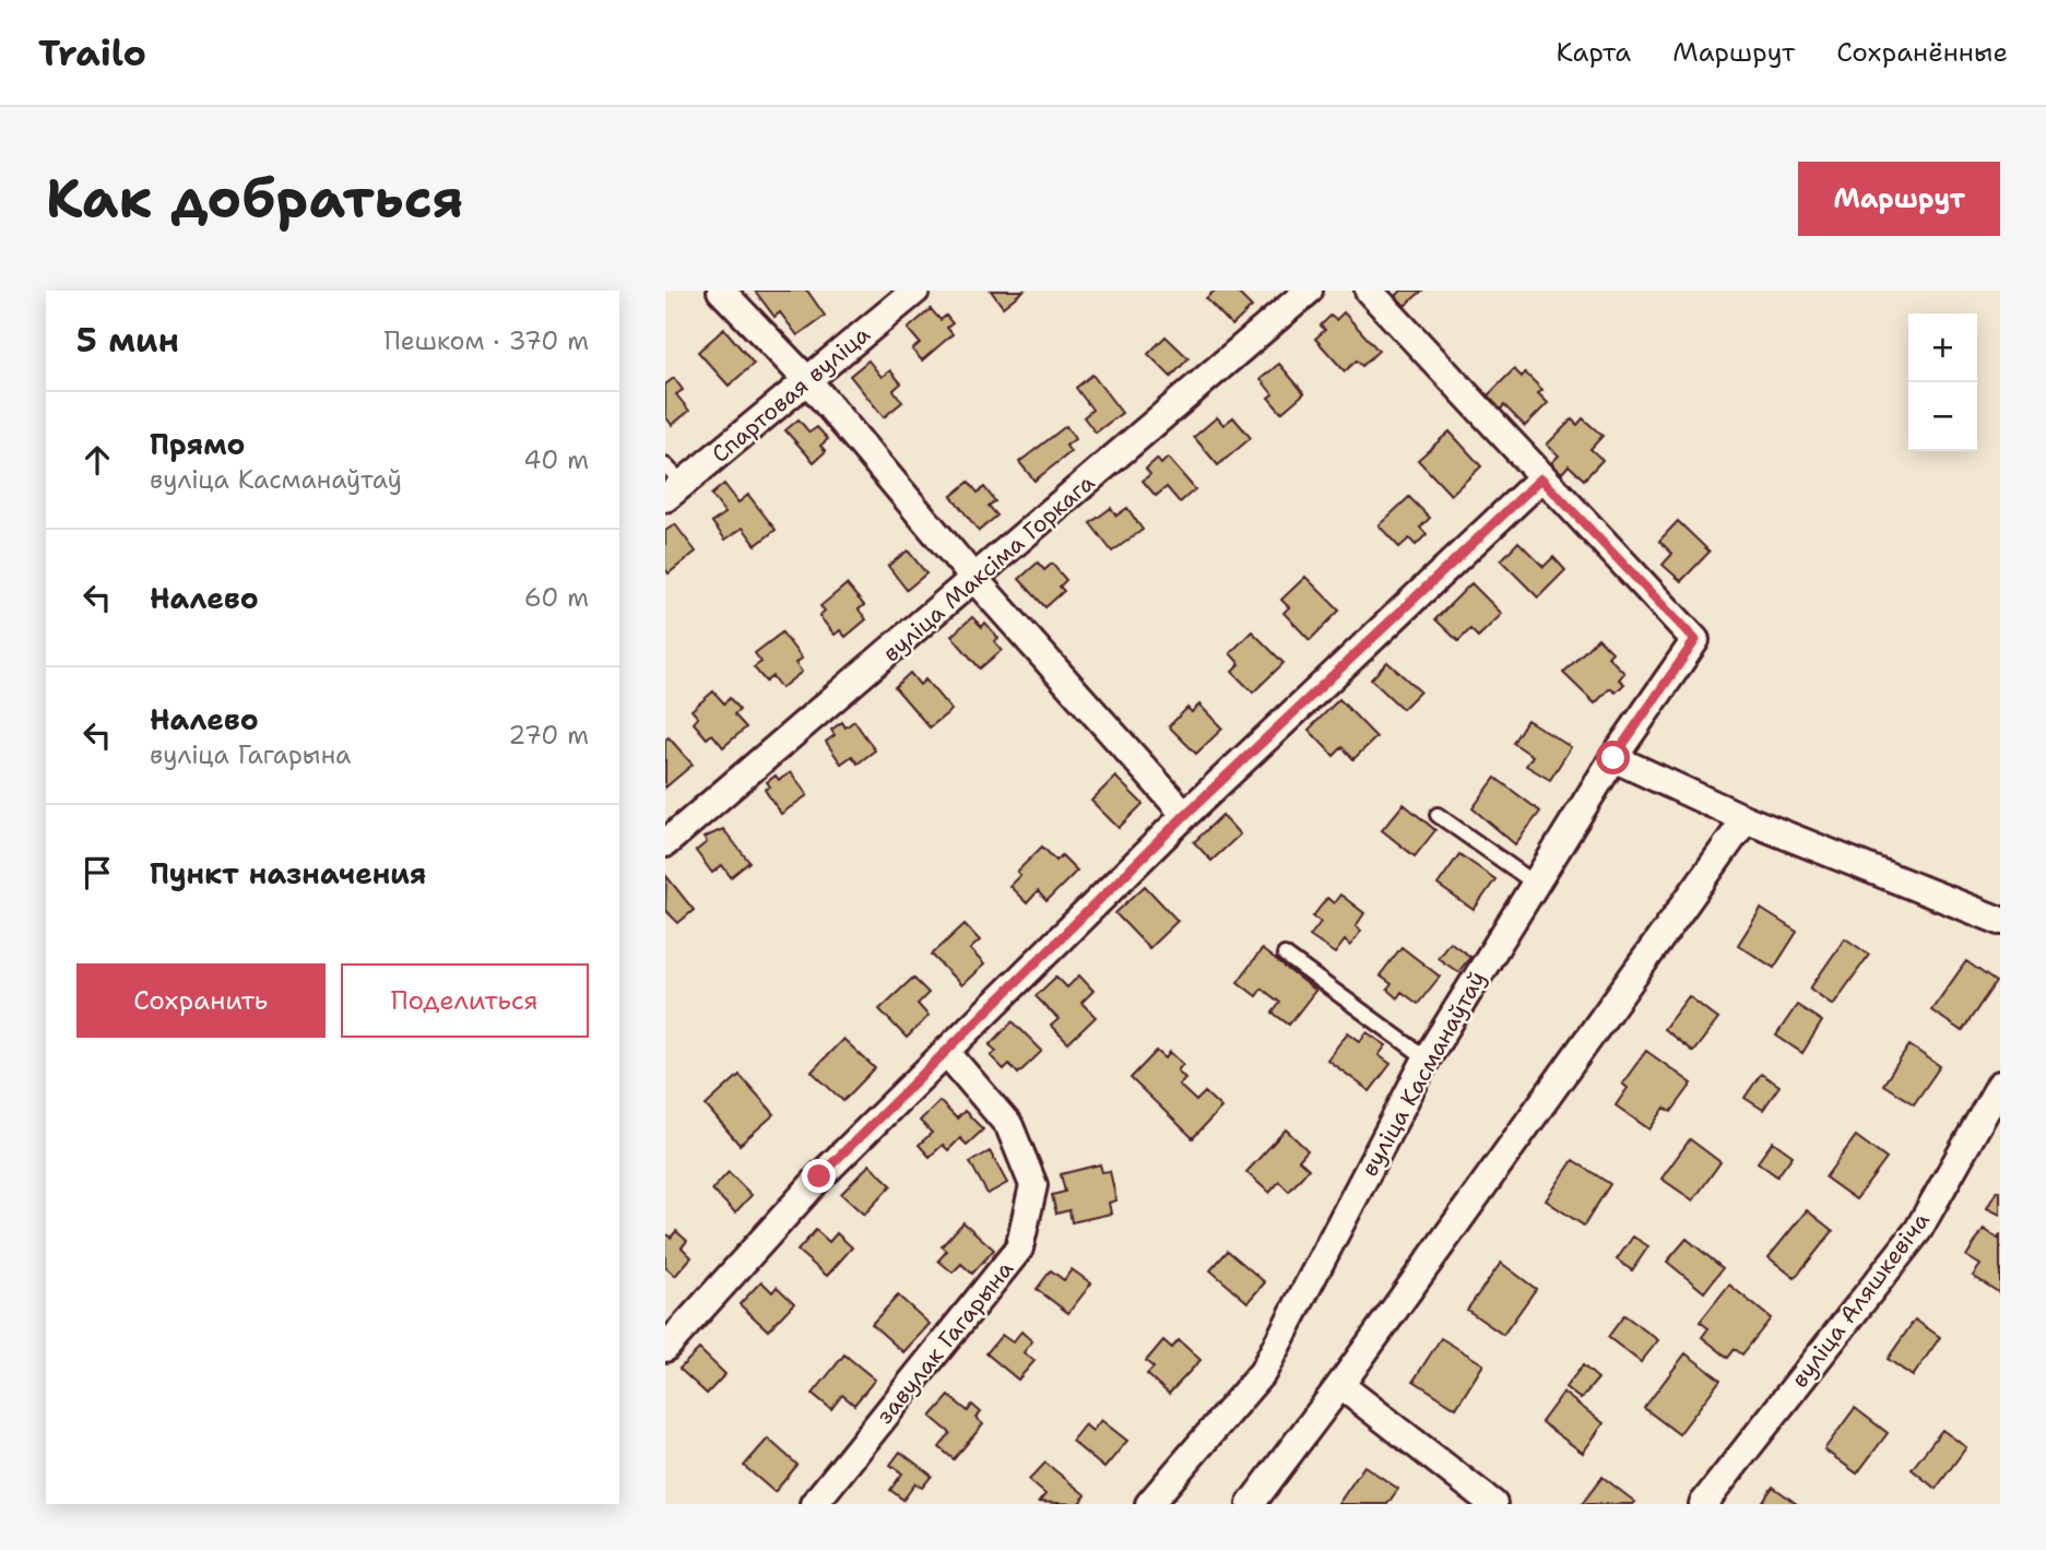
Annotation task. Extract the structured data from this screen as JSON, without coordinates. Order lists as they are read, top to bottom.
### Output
{
  "streets": {
    "street": [
      "Спартовая вуліца",
      "вуліца Максіма Горкага",
      "вуліца Касманаўтаў",
      "вуліца Аляшкевіча",
      "завулак Гагарына"
    ]
  },
  "page": {
    "header": "Trailo",
    "nav": ["Карта", "Маршрут", "Сохранённые"],
    "buttons": [
      "Маршрут",
      ["Сохранить", "Поделиться"]
    ],
    "title": "Как добраться",
    "heading": ["5 мин", "Пешком · 370 m"],
    "map_buttons": ["+", "−"],
    "list": [
      ["Прямо", "вуліца Касманаўтаў", "40 m"],
      ["Налево", "60 m"],
      ["Налево", "вуліца Гагарына", "270 m"],
      "Пункт назначения"
    ]
  }
}
